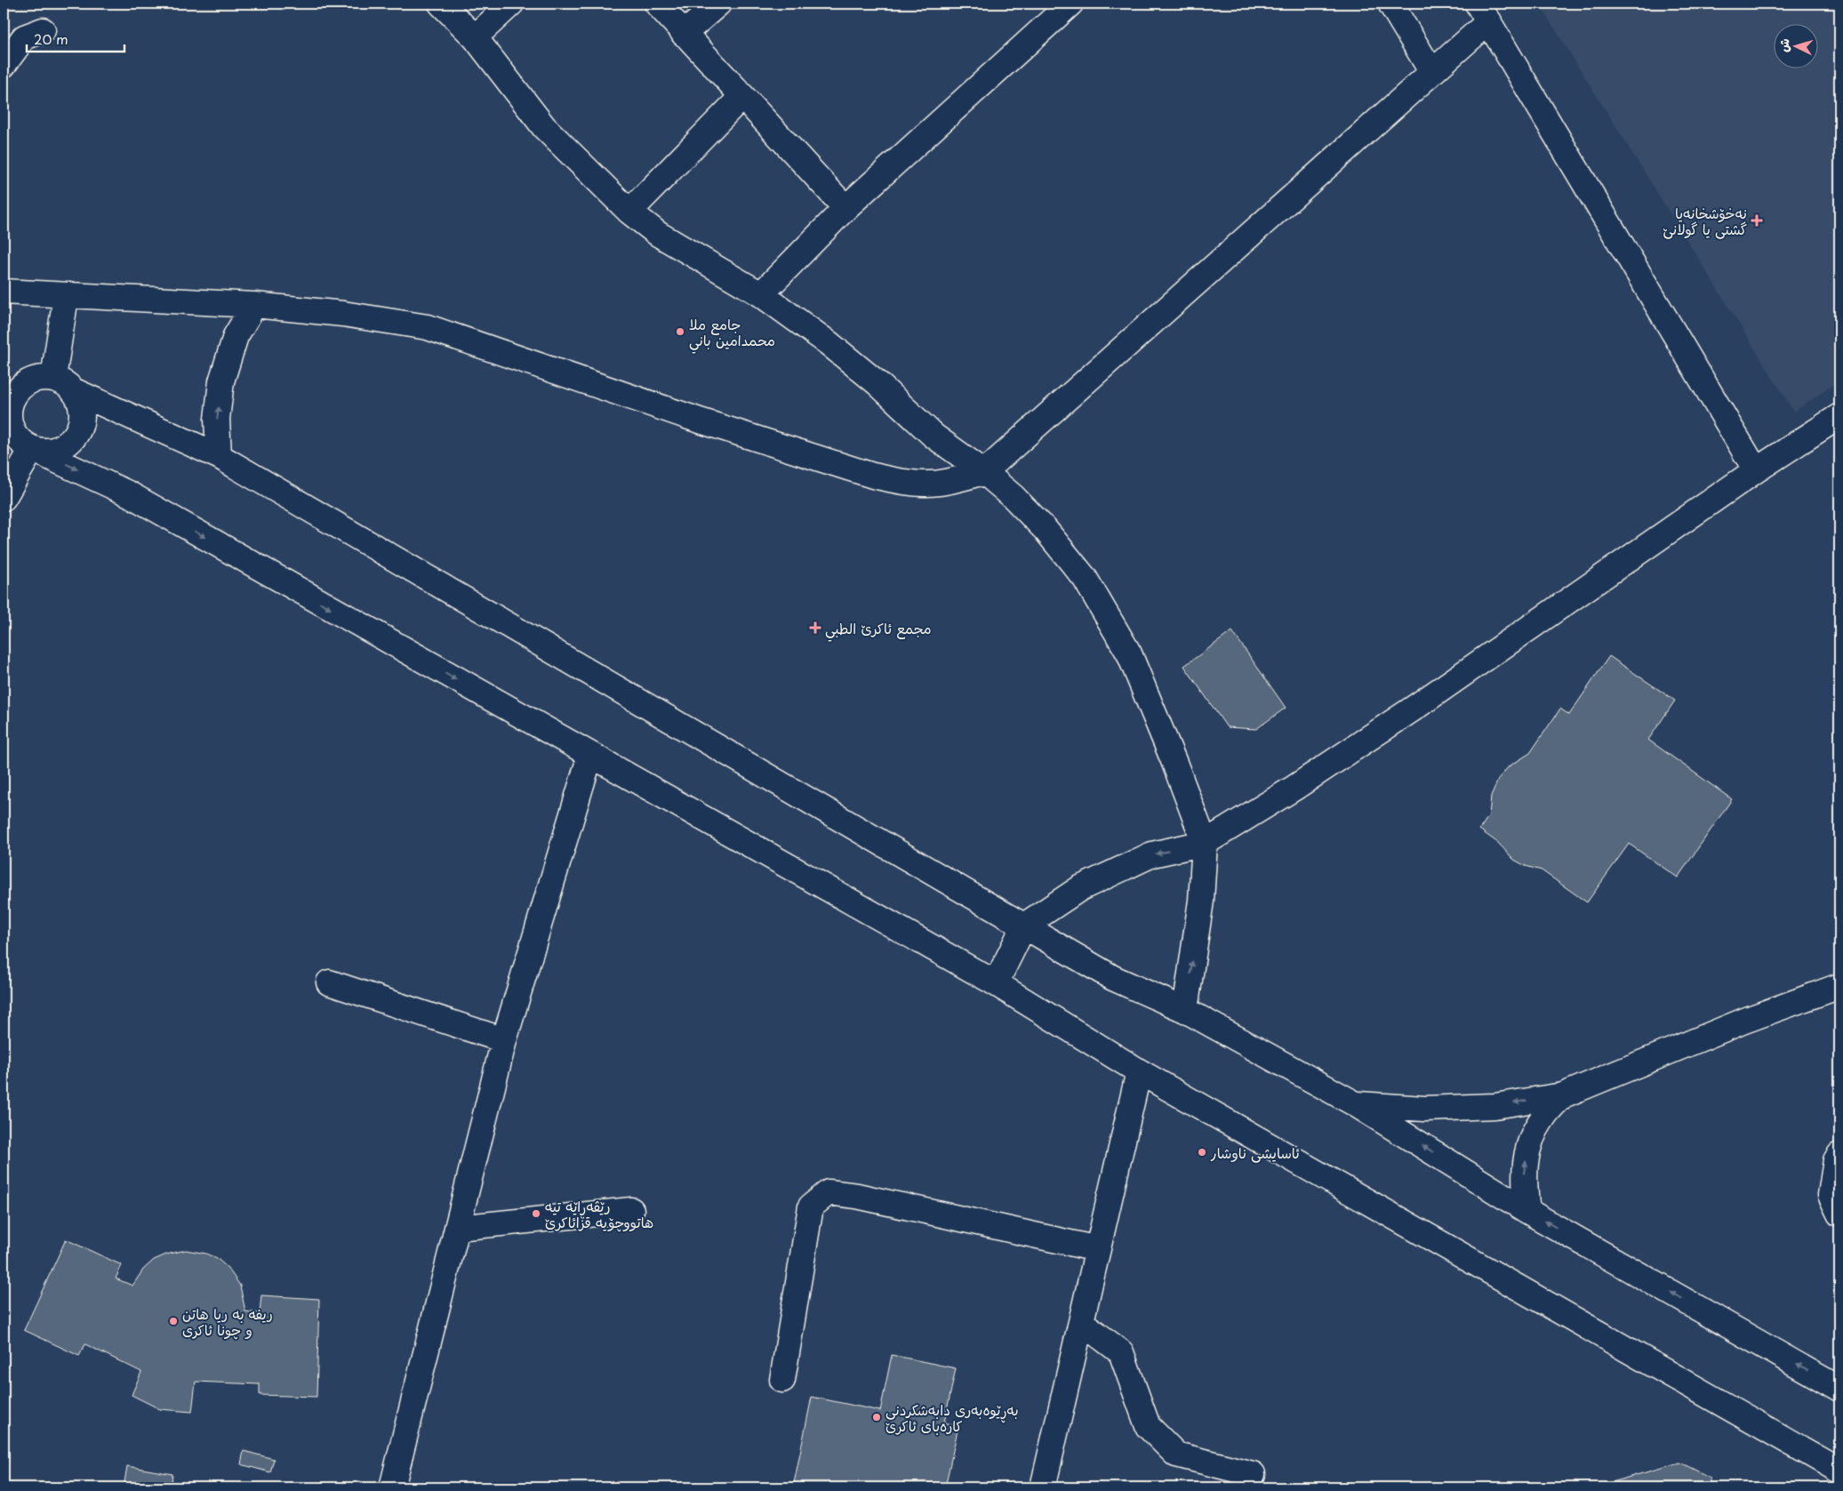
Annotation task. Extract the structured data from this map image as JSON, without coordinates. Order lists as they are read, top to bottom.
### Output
{
  "places": {
    "health": ["نەخۆشخانەیا گشتی یا گولانێ", "مجمع ئاکرێ الطبي"],
    "other": [
      "جامع ملا محمدامين باني",
      "ئاسايشى ناوشار",
      "رێڤەڕاێە تیە هاتووچۆیە قزائاکرێ",
      "ريفه به ريا هاتن و چونا ئاكرى",
      "بەڕێوەبەری دابەشکردنی کارەبای ئاکرێ"
    ]
  },
  "scale_bar": "20 m",
  "north": "left"
}
